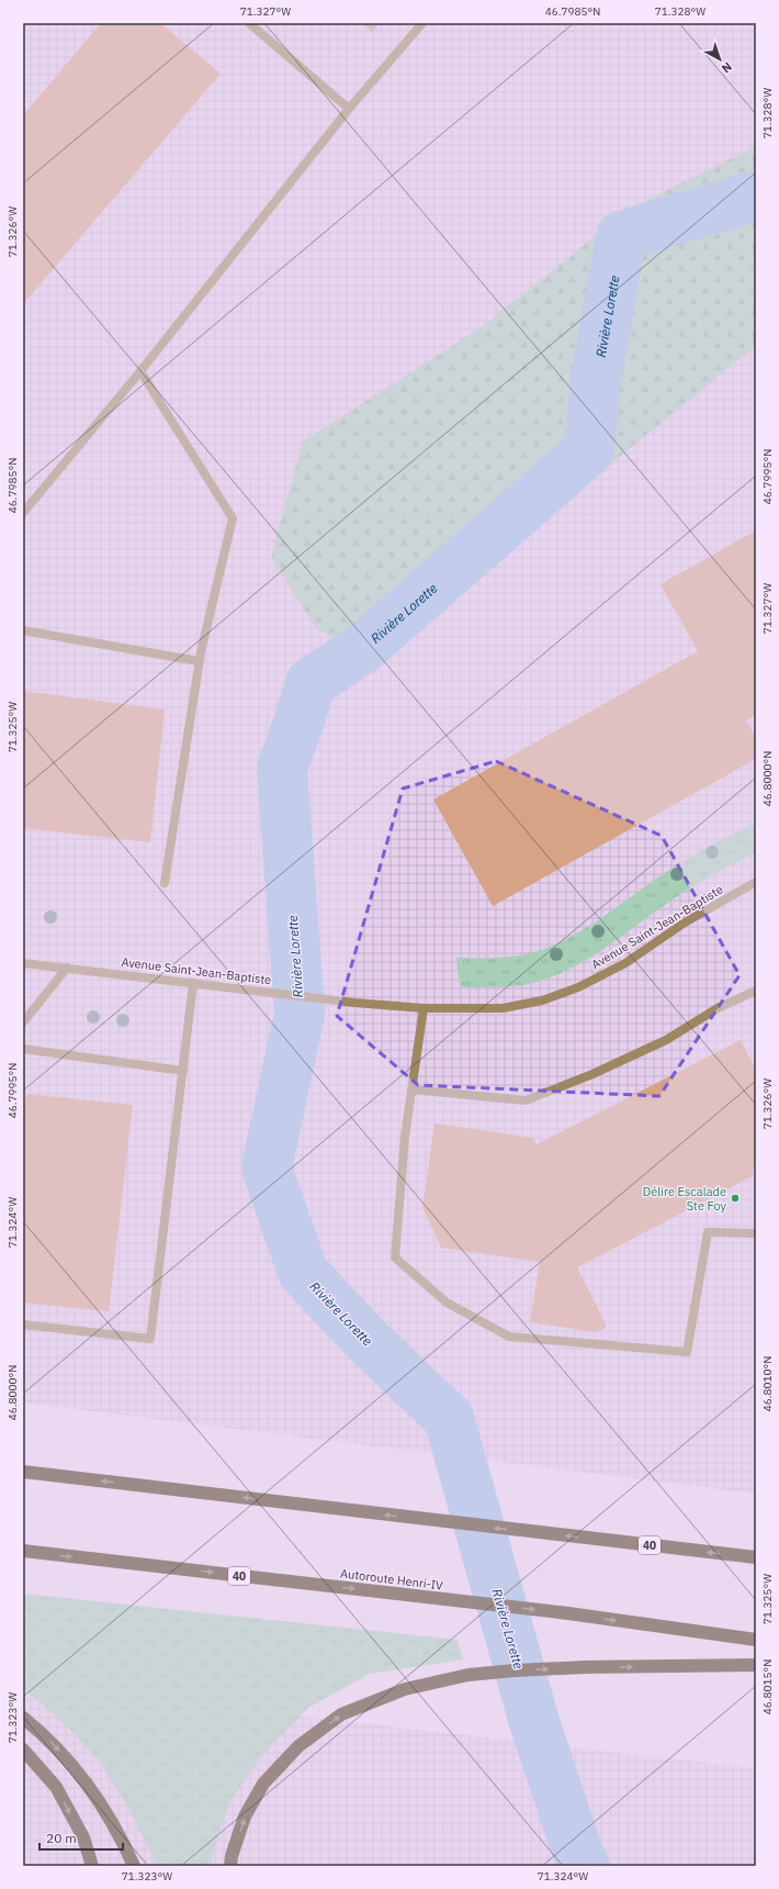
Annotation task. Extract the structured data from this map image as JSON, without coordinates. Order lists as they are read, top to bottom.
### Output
{
  "streets": {
    "highway": ["40", "Autoroute Henri-IV"],
    "street": ["Avenue Saint-Jean-Baptiste"]
  },
  "water": ["Rivière Lorette"],
  "places": ["Délire Escalade Ste Foy"],
  "scale_bar": "20 m",
  "north": "bottom right",
  "coordinates": [
    "71.327°W",
    "46.7985°N",
    "71.328°W",
    "71.326°W",
    "46.7995°N",
    "71.325°W",
    "46.8000°N",
    "71.324°W",
    "46.8010°N",
    "46.8015°N",
    "71.323°W"
  ]
}
